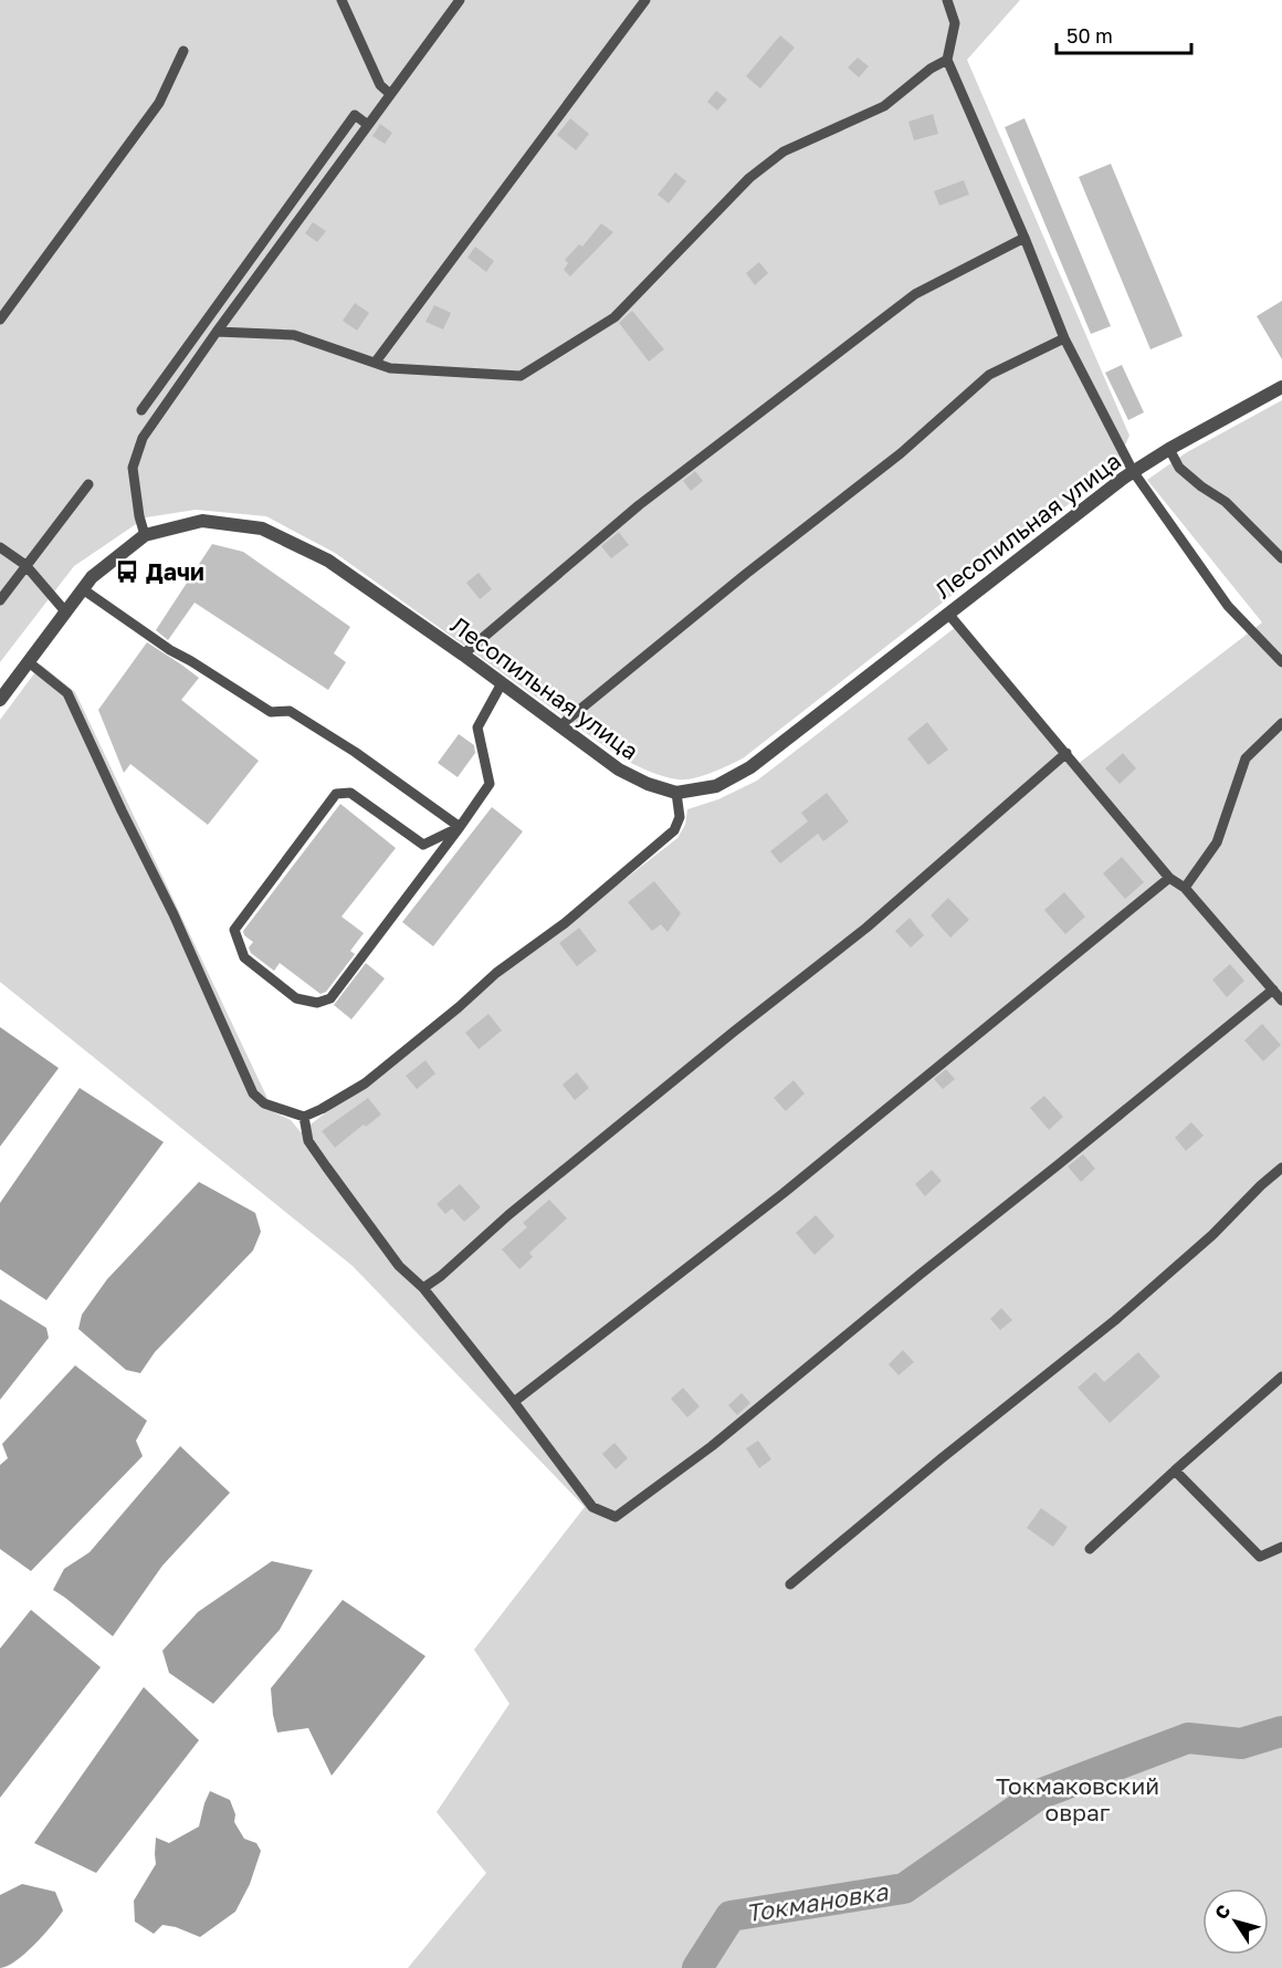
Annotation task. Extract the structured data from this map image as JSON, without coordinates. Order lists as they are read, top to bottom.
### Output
{
  "streets": {
    "street": ["Лесопильная улица"]
  },
  "water": ["Токмановка"],
  "parks": ["Токмаковский овраг"],
  "places": {
    "bus stop": ["Дачи"]
  },
  "scale_bar": "50 m",
  "north": "top left"
}
